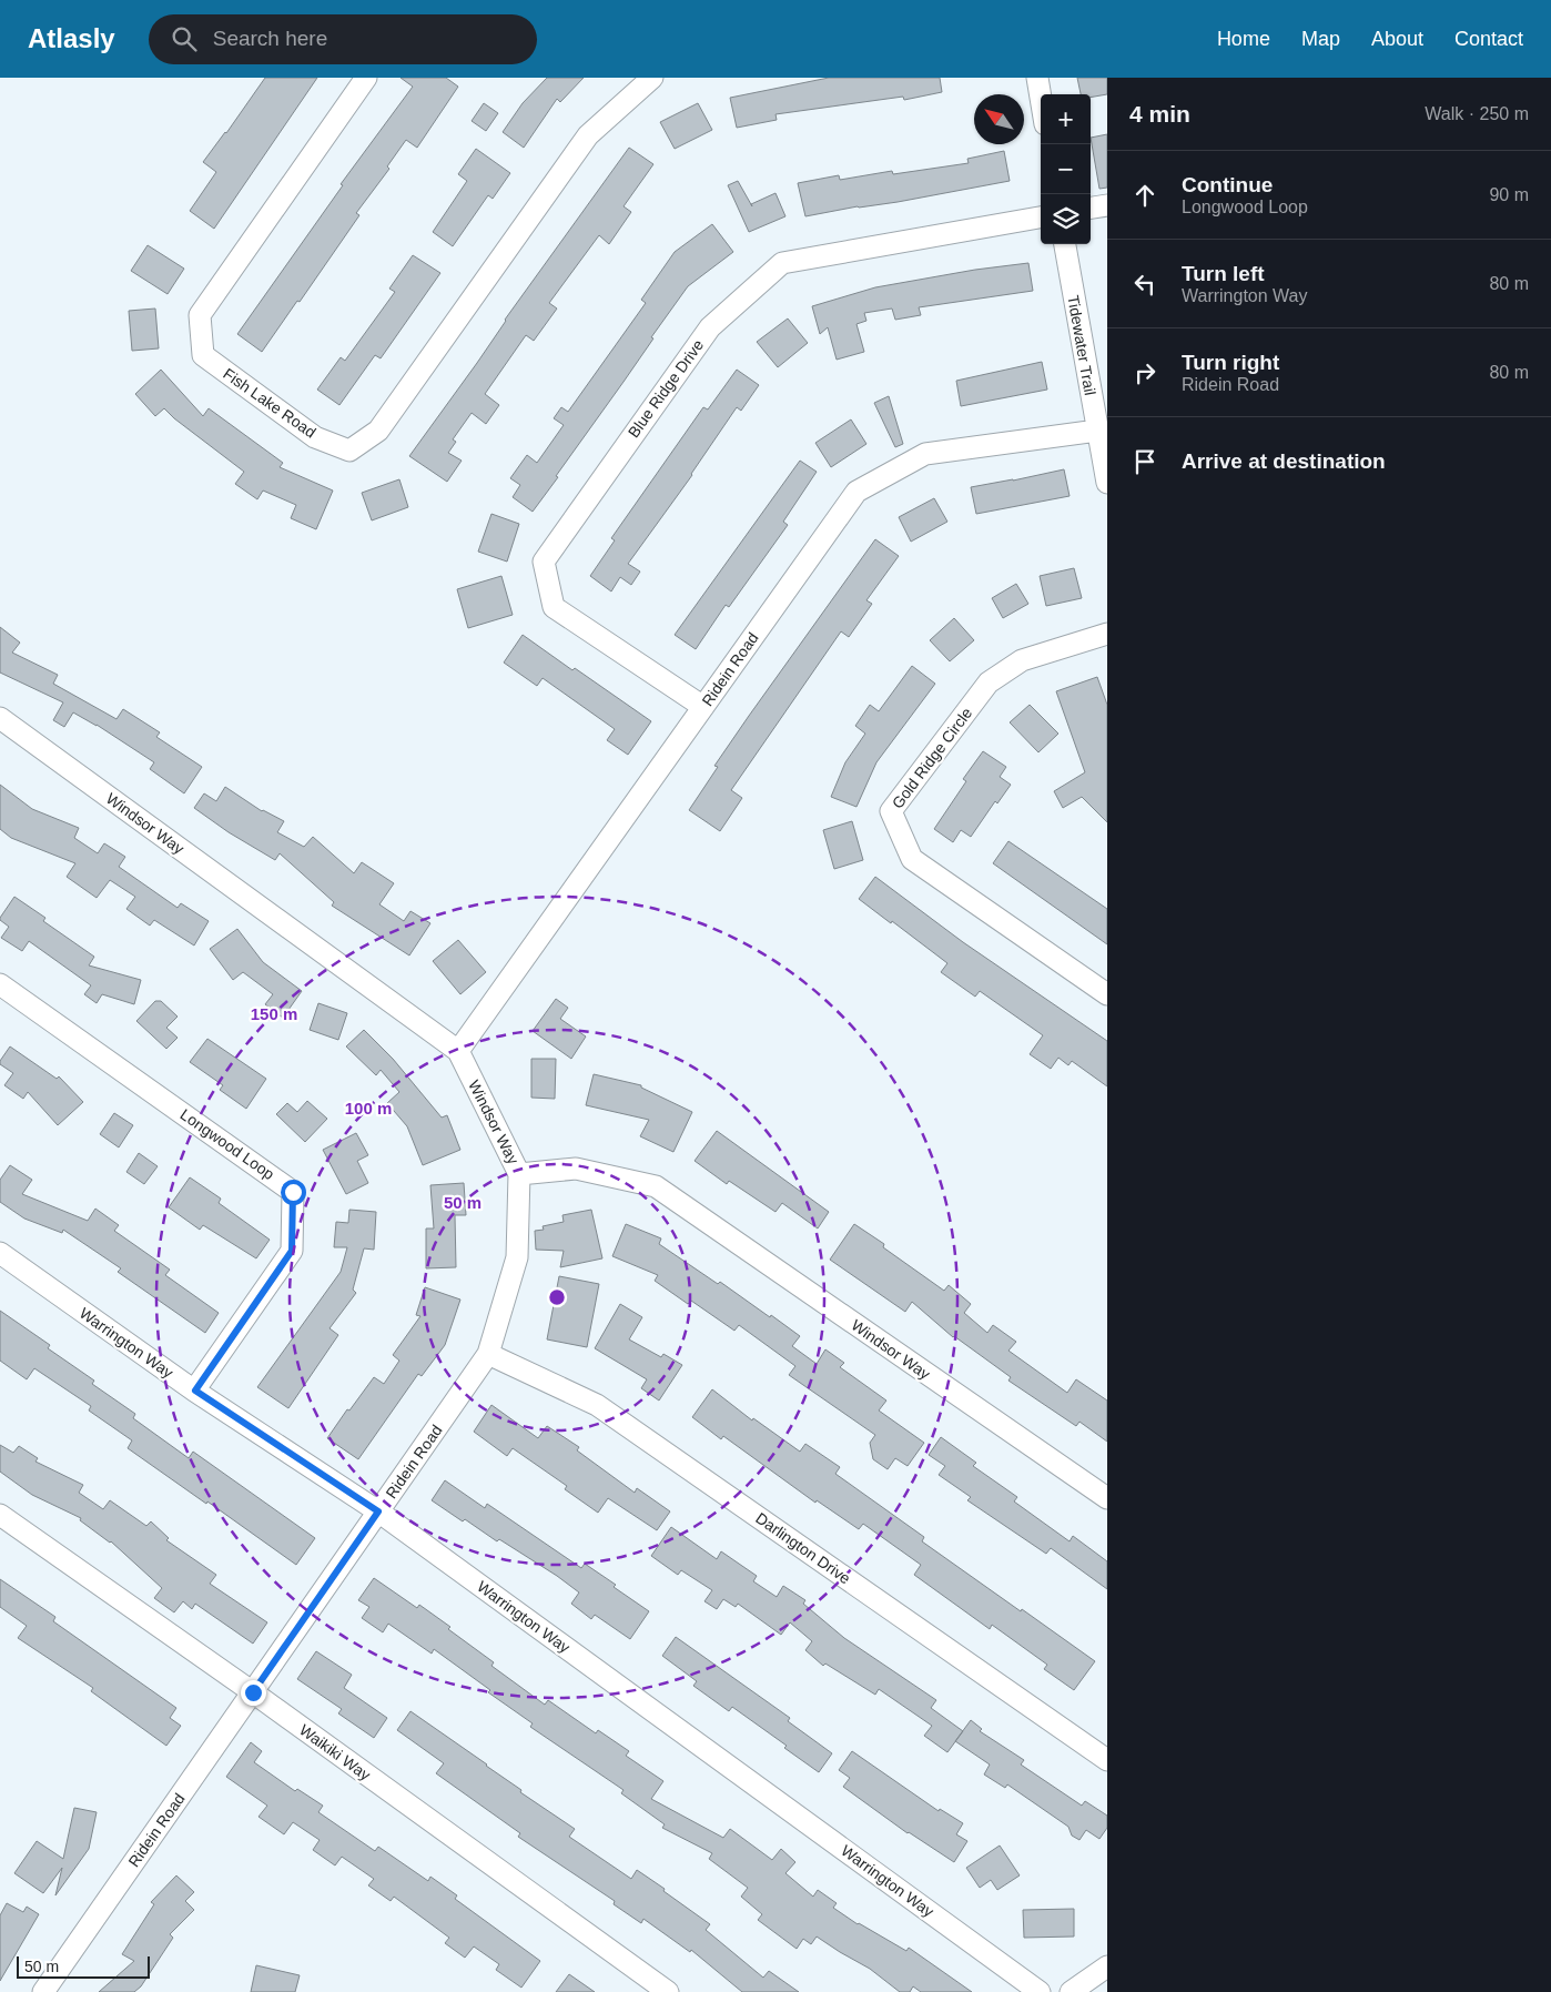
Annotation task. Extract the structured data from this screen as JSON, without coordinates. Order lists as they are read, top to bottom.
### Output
{
  "streets": {
    "street": [
      "Tidewater Trail",
      "Blue Ridge Drive",
      "Fish Lake Road",
      "Ridein Road",
      "Gold Ridge Circle",
      "Windsor Way",
      "Longwood Loop",
      "Warrington Way",
      "Darlington Drive",
      "Waikiki Way"
    ]
  },
  "crossings": [
    ["Tidewater Trail", "Ridein Road"],
    ["Blue Ridge Drive", "Ridein Road"],
    ["Ridein Road", "Windsor Way"],
    ["Ridein Road", "Warrington Way"],
    ["Ridein Road", "Darlington Drive"],
    ["Ridein Road", "Waikiki Way"],
    ["Longwood Loop", "Warrington Way"]
  ],
  "scale_bar": "50 m",
  "north": "top left",
  "page": {
    "header": "Atlasly",
    "search": "Search here",
    "nav": [
      "Home",
      "Map",
      "About",
      "Contact"
    ],
    "heading": ["4 min", "Walk · 250 m"],
    "map_buttons": ["+", "−"],
    "list": [
      ["Continue", "Longwood Loop", "90 m"],
      ["Turn left", "Warrington Way", "80 m"],
      ["Turn right", "Ridein Road", "80 m"],
      "Arrive at destination"
    ],
    "scale": "50 m"
  },
  "rings": ["150 m", "100 m", "50 m"]
}
